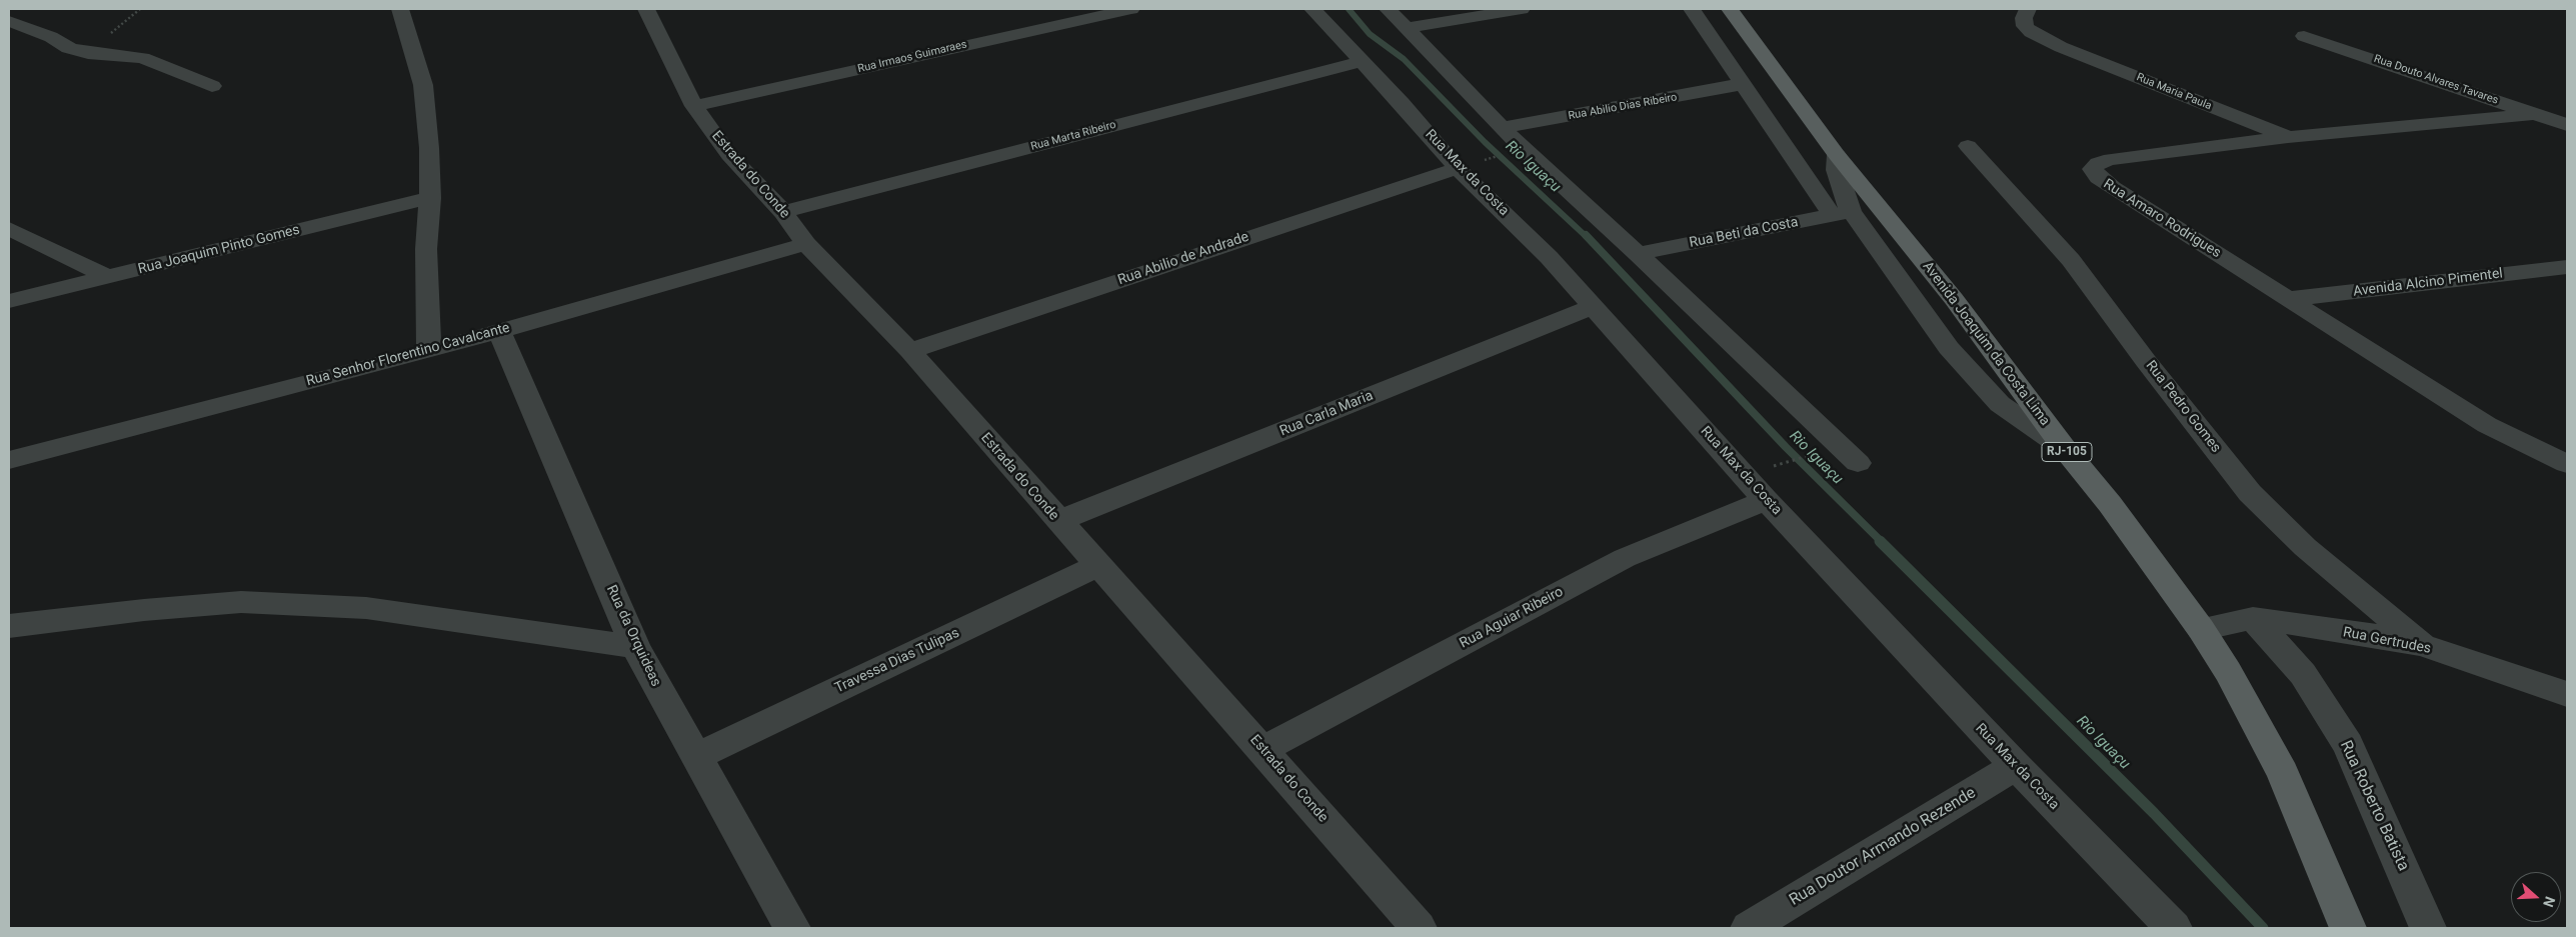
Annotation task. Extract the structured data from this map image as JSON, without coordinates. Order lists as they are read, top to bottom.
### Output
{
  "streets": {
    "main road": ["Avenida Joaquim da Costa Lima", "RJ-105"],
    "street": [
      "Rua Irmaos Guimaraes",
      "Rua Douto Alvares Tavares",
      "Rua Maria Paula",
      "Rua Abilio Dias Ribeiro",
      "Rua Marta Ribeiro",
      "Rua Max da Costa",
      "Estrada do Conde",
      "Rua Amaro Rodrigues",
      "Rua Beti da Costa",
      "Rua Joaquim Pinto Gomes",
      "Rua Abilio de Andrade",
      "Avenida Alcino Pimentel",
      "Rua Senhor Florentino Cavalcante",
      "Rua Pedro Gomes",
      "Rua Carla Maria",
      "Rua Aguiar Ribeiro",
      "Rua da Orquideas",
      "Rua Gertrudes",
      "Travessa Dias Tulipas",
      "Rua Roberto Batista",
      "Rua Doutor Armando Rezende"
    ]
  },
  "crossings": [
    ["Rua Irmaos Guimaraes", "Estrada do Conde"],
    ["Rua Douto Alvares Tavares", "Rua Amaro Rodrigues"],
    ["Rua Maria Paula", "Rua Amaro Rodrigues"],
    ["Rua Marta Ribeiro", "Rua Max da Costa"],
    ["Rua Marta Ribeiro", "Estrada do Conde"],
    ["Rua Max da Costa", "Rua Abilio de Andrade"],
    ["Rua Max da Costa", "Rua Carla Maria"],
    ["Rua Max da Costa", "Rua Aguiar Ribeiro"],
    ["Rua Max da Costa", "Rua Doutor Armando Rezende"],
    ["Estrada do Conde", "Rua Abilio de Andrade"],
    ["Estrada do Conde", "Rua Senhor Florentino Cavalcante"],
    ["Estrada do Conde", "Rua Carla Maria"],
    ["Estrada do Conde", "Rua Aguiar Ribeiro"],
    ["Estrada do Conde", "Travessa Dias Tulipas"],
    ["Rua Amaro Rodrigues", "Avenida Alcino Pimentel"],
    ["Avenida Joaquim da Costa Lima", "Rua Gertrudes"],
    ["Rua Senhor Florentino Cavalcante", "Rua da Orquideas"],
    ["Rua Pedro Gomes", "Rua Gertrudes"],
    ["Rua da Orquideas", "Travessa Dias Tulipas"],
    ["Rua Gertrudes", "Rua Roberto Batista"]
  ],
  "water": ["Rio Iguaçu"],
  "north": "right"
}
